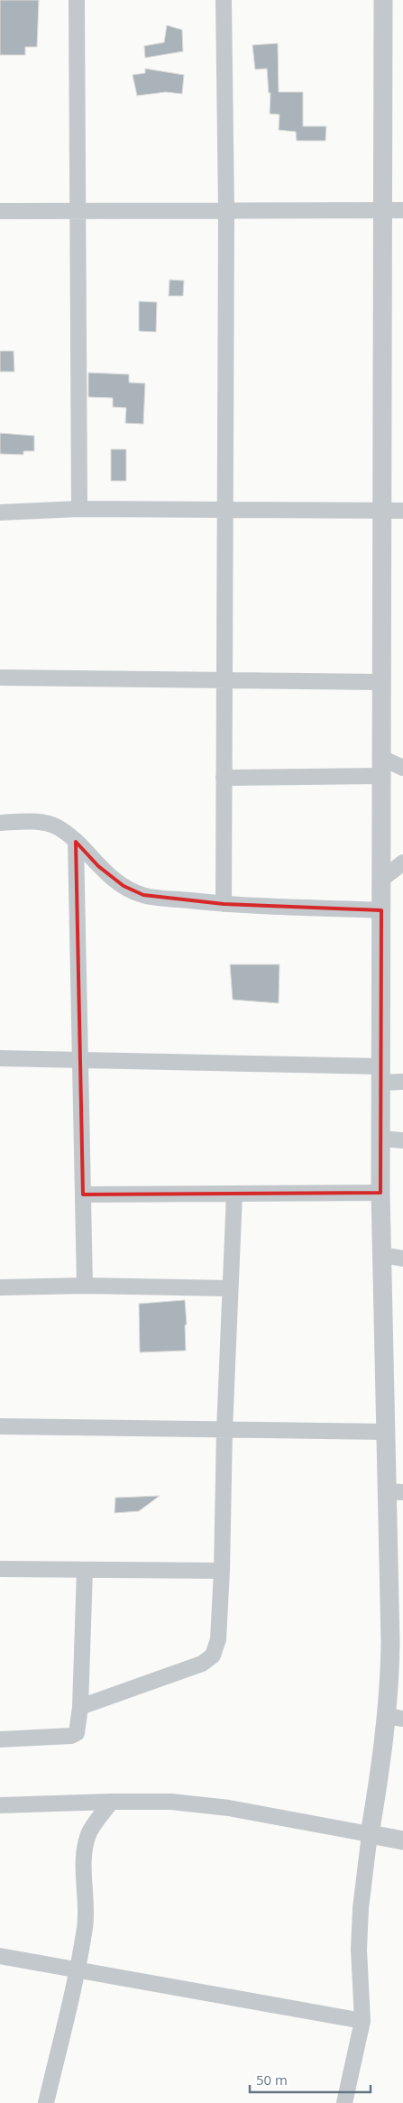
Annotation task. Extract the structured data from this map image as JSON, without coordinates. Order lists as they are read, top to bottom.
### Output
{
  "scale_bar": "50 m"
}
